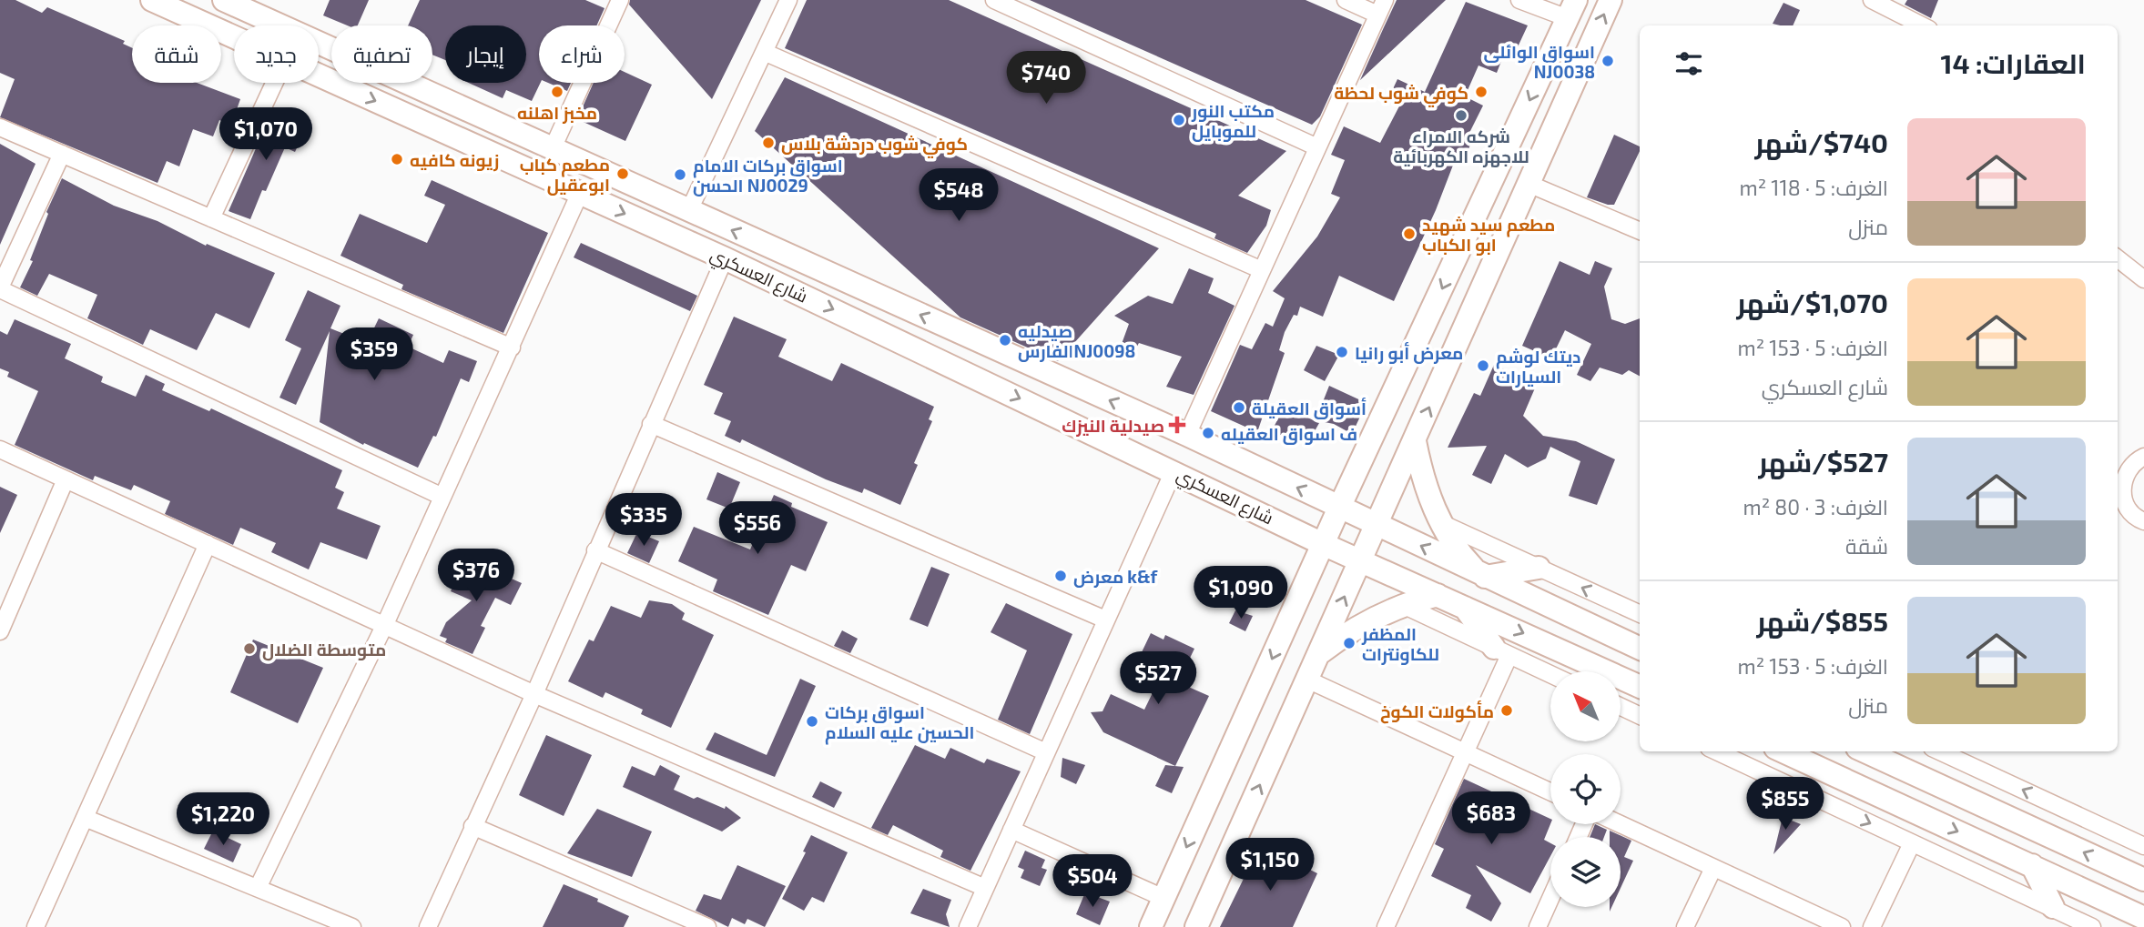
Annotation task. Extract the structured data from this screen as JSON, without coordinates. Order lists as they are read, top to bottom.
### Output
{
  "streets": {
    "main road": ["شارع العسكري"]
  },
  "places": {
    "other": [
      "اسواق الوائلی NJ0038",
      "مخبز اهلنه",
      "كوفي شوب لحظة",
      "شركه الامراء للاجهزه الكهربائية",
      "مكتب النور للموبايل",
      "كوفي شوب دردشة بلاس",
      "زيونه كافيه",
      "مطعم كباب ابوعقيل",
      "اسواق بركات الامام الحسن NJ0029",
      "مطعم سيد شهيد ابو الكباب",
      "صيدليه الفارسNJ0098",
      "معرض أبو رانيا",
      "ديتك لوشم السيارات",
      "أسواق العقيلة",
      "ف اسواق العقيله",
      "معرض k&f",
      "المظفر للكاونترات",
      "متوسطة الضلال",
      "مأكولات الكوخ",
      "اسواق بركات الحسين عليه السلام"
    ],
    "health": ["صيدلية النيزك"]
  },
  "north": "top left",
  "page": {
    "chip": [
      "شراء",
      "إيجار",
      "تصفية",
      "جديد",
      "شقة"
    ],
    "heading": "العقارات: 14",
    "price": [
      "$740",
      "$1,070",
      "$548",
      "$359",
      "$335",
      "$556",
      "$376",
      "$1,090",
      "$527",
      "$855",
      "$683",
      "$1,220",
      "$1,150",
      "$504"
    ],
    "list": [
      {
        "name": "$740/شهر",
        "note": "الغرف: 5 · 118 m² · منزل"
      },
      {
        "name": "$1,070/شهر",
        "note": "الغرف: 5 · 153 m² · شارع العسكري"
      },
      {
        "name": "$527/شهر",
        "note": "الغرف: 3 · 80 m² · شقة"
      },
      {
        "name": "$855/شهر",
        "note": "الغرف: 5 · 153 m² · منزل"
      }
    ]
  }
}
